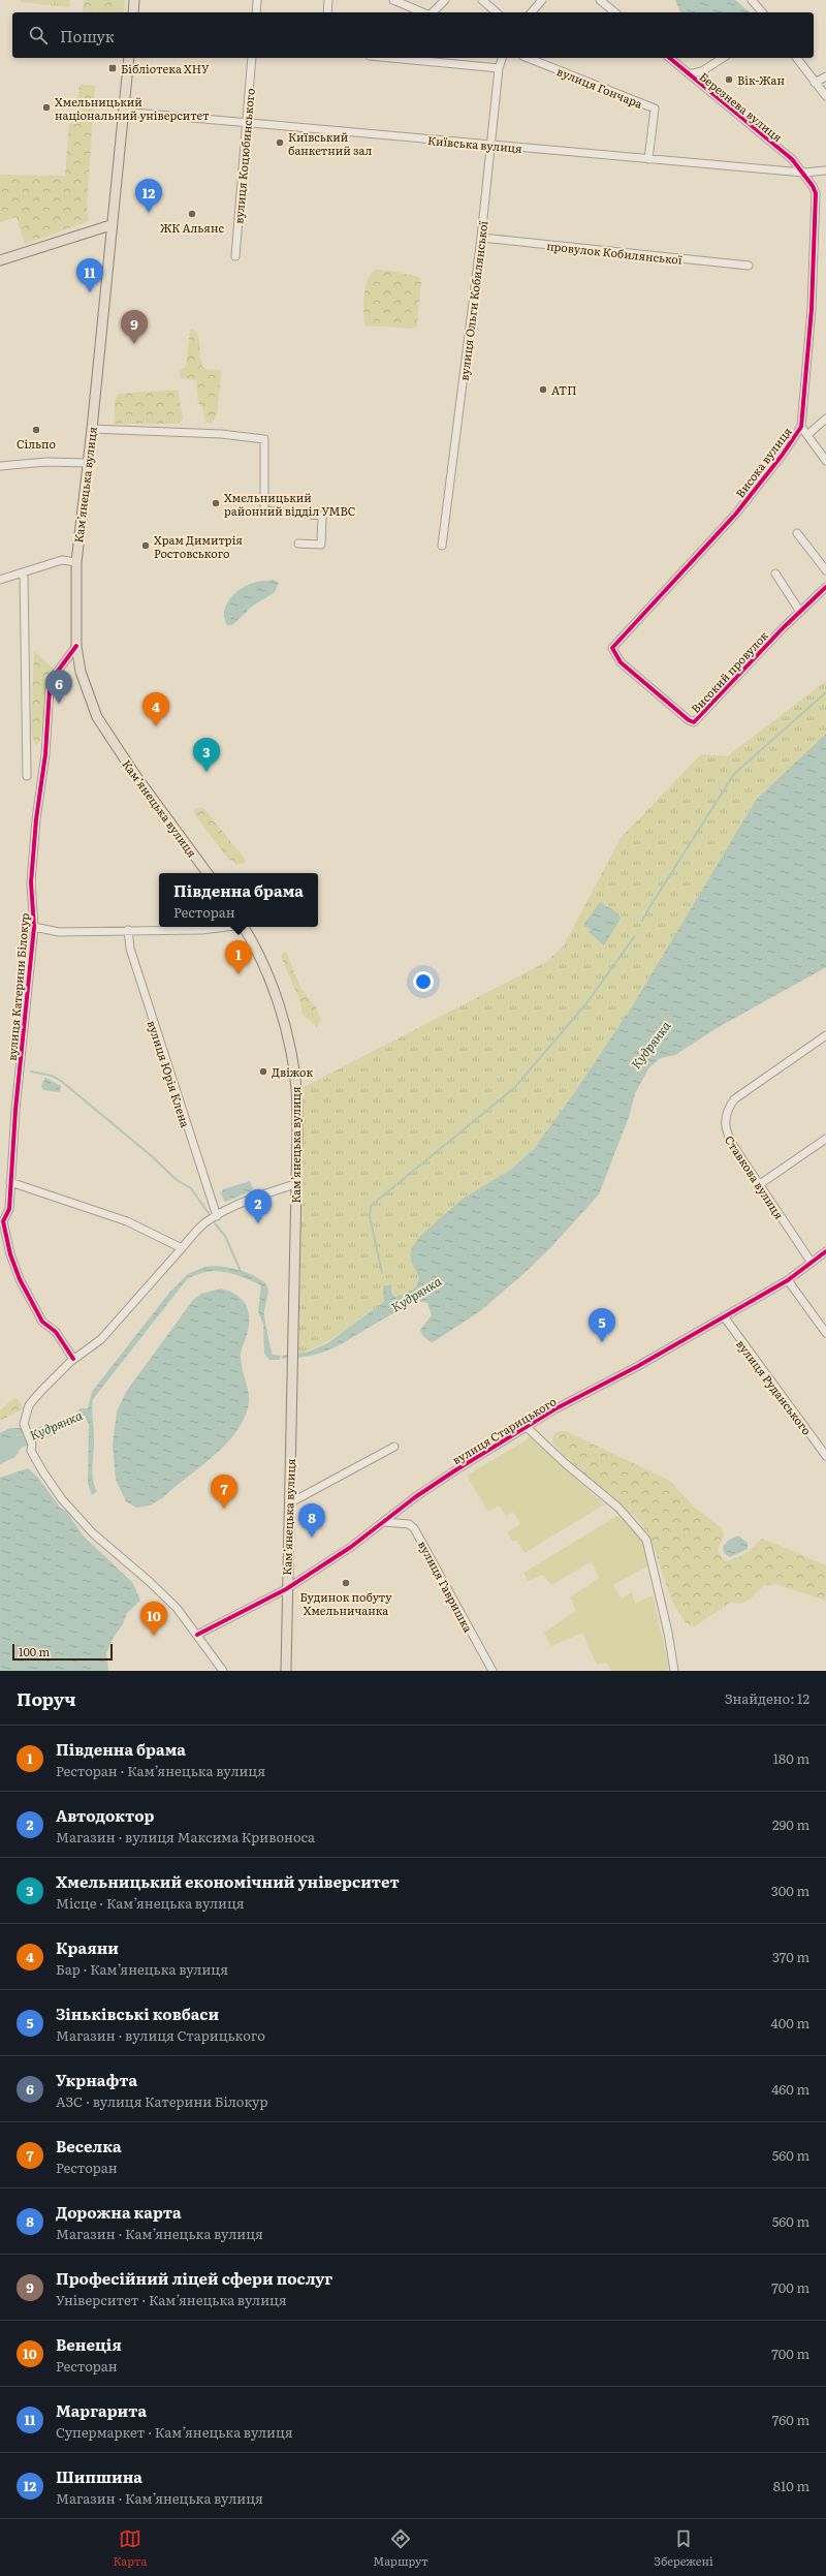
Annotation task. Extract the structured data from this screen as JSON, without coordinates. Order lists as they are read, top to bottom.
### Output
{
  "streets": {
    "main road": ["Камʼянецька вулиця"],
    "street": [
      "вулиця Гончара",
      "Березнева вулиця",
      "Київська вулиця",
      "вулиця Коцюбинського",
      "провулок Кобилянської",
      "вулиця Ольги Кобилянської",
      "Висока вулиця",
      "Високий провулок",
      "вулиця Катерини Білокур",
      "вулиця Юрія Клена",
      "Ставкова вулиця",
      "вулиця Руданського",
      "вулиця Старицького",
      "вулиця Гавришка"
    ]
  },
  "crossings": [
    ["вулиця Гончара", "Київська вулиця"],
    ["Березнева вулиця", "Київська вулиця"],
    ["Березнева вулиця", "Висока вулиця"],
    ["Київська вулиця", "вулиця Коцюбинського"],
    ["Київська вулиця", "вулиця Ольги Кобилянської"],
    ["Київська вулиця", "Висока вулиця"],
    ["Київська вулиця", "Камʼянецька вулиця"],
    ["провулок Кобилянської", "вулиця Ольги Кобилянської"],
    ["Висока вулиця", "Високий провулок"],
    ["Камʼянецька вулиця", "вулиця Катерини Білокур"],
    ["Камʼянецька вулиця", "вулиця Старицького"],
    ["Ставкова вулиця", "вулиця Старицького"],
    ["вулиця Руданського", "вулиця Старицького"],
    ["вулиця Старицького", "вулиця Гавришка"]
  ],
  "water": ["Кудрянка"],
  "places": {
    "transit": ["Бібліотека ХНУ"],
    "other": [
      "Вік-Жан",
      "Хмельницький національний університет",
      "Київський банкетний зал",
      "ЖК Альянс",
      "АТП",
      "Сільпо",
      "Хмельницький районний відділ УМВС",
      "Храм Димитрія Ростовського",
      "Двіжок",
      "Будинок побуту Хмельничанка"
    ]
  },
  "scale_bar": "100 m",
  "page": {
    "search": "Пошук",
    "pins": [
      "12",
      "11",
      "9",
      "6",
      "4",
      "3",
      "1",
      "2",
      "5",
      "7",
      "8",
      "10"
    ],
    "popup": ["Південна брама", "Ресторан"],
    "scale": "100 m",
    "heading": ["Поруч", "Знайдено: 12"],
    "list": [
      {
        "mark": "1",
        "name": "Південна брама",
        "note": "Ресторан · Камʼянецька вулиця",
        "value": "180 m"
      },
      {
        "mark": "2",
        "name": "Автодоктор",
        "note": "Магазин · вулиця Максима Кривоноса",
        "value": "290 m"
      },
      {
        "mark": "3",
        "name": "Хмельницький економічний університет",
        "note": "Місце · Камʼянецька вулиця",
        "value": "300 m"
      },
      {
        "mark": "4",
        "name": "Краяни",
        "note": "Бар · Камʼянецька вулиця",
        "value": "370 m"
      },
      {
        "mark": "5",
        "name": "Зіньківські ковбаси",
        "note": "Магазин · вулиця Старицького",
        "value": "400 m"
      },
      {
        "mark": "6",
        "name": "Укрнафта",
        "note": "АЗС · вулиця Катерини Білокур",
        "value": "460 m"
      },
      {
        "mark": "7",
        "name": "Веселка",
        "note": "Ресторан",
        "value": "560 m"
      },
      {
        "mark": "8",
        "name": "Дорожна карта",
        "note": "Магазин · Камʼянецька вулиця",
        "value": "560 m"
      },
      {
        "mark": "9",
        "name": "Професійний ліцей сфери послуг",
        "note": "Університет · Камʼянецька вулиця",
        "value": "700 m"
      },
      {
        "mark": "10",
        "name": "Венеція",
        "note": "Ресторан",
        "value": "700 m"
      },
      {
        "mark": "11",
        "name": "Маргарита",
        "note": "Супермаркет · Камʼянецька вулиця",
        "value": "760 m"
      },
      {
        "mark": "12",
        "name": "Шипшина",
        "note": "Магазин · Камʼянецька вулиця",
        "value": "810 m"
      }
    ],
    "nav": ["Карта", "Маршрут", "Збережені"]
  }
}
